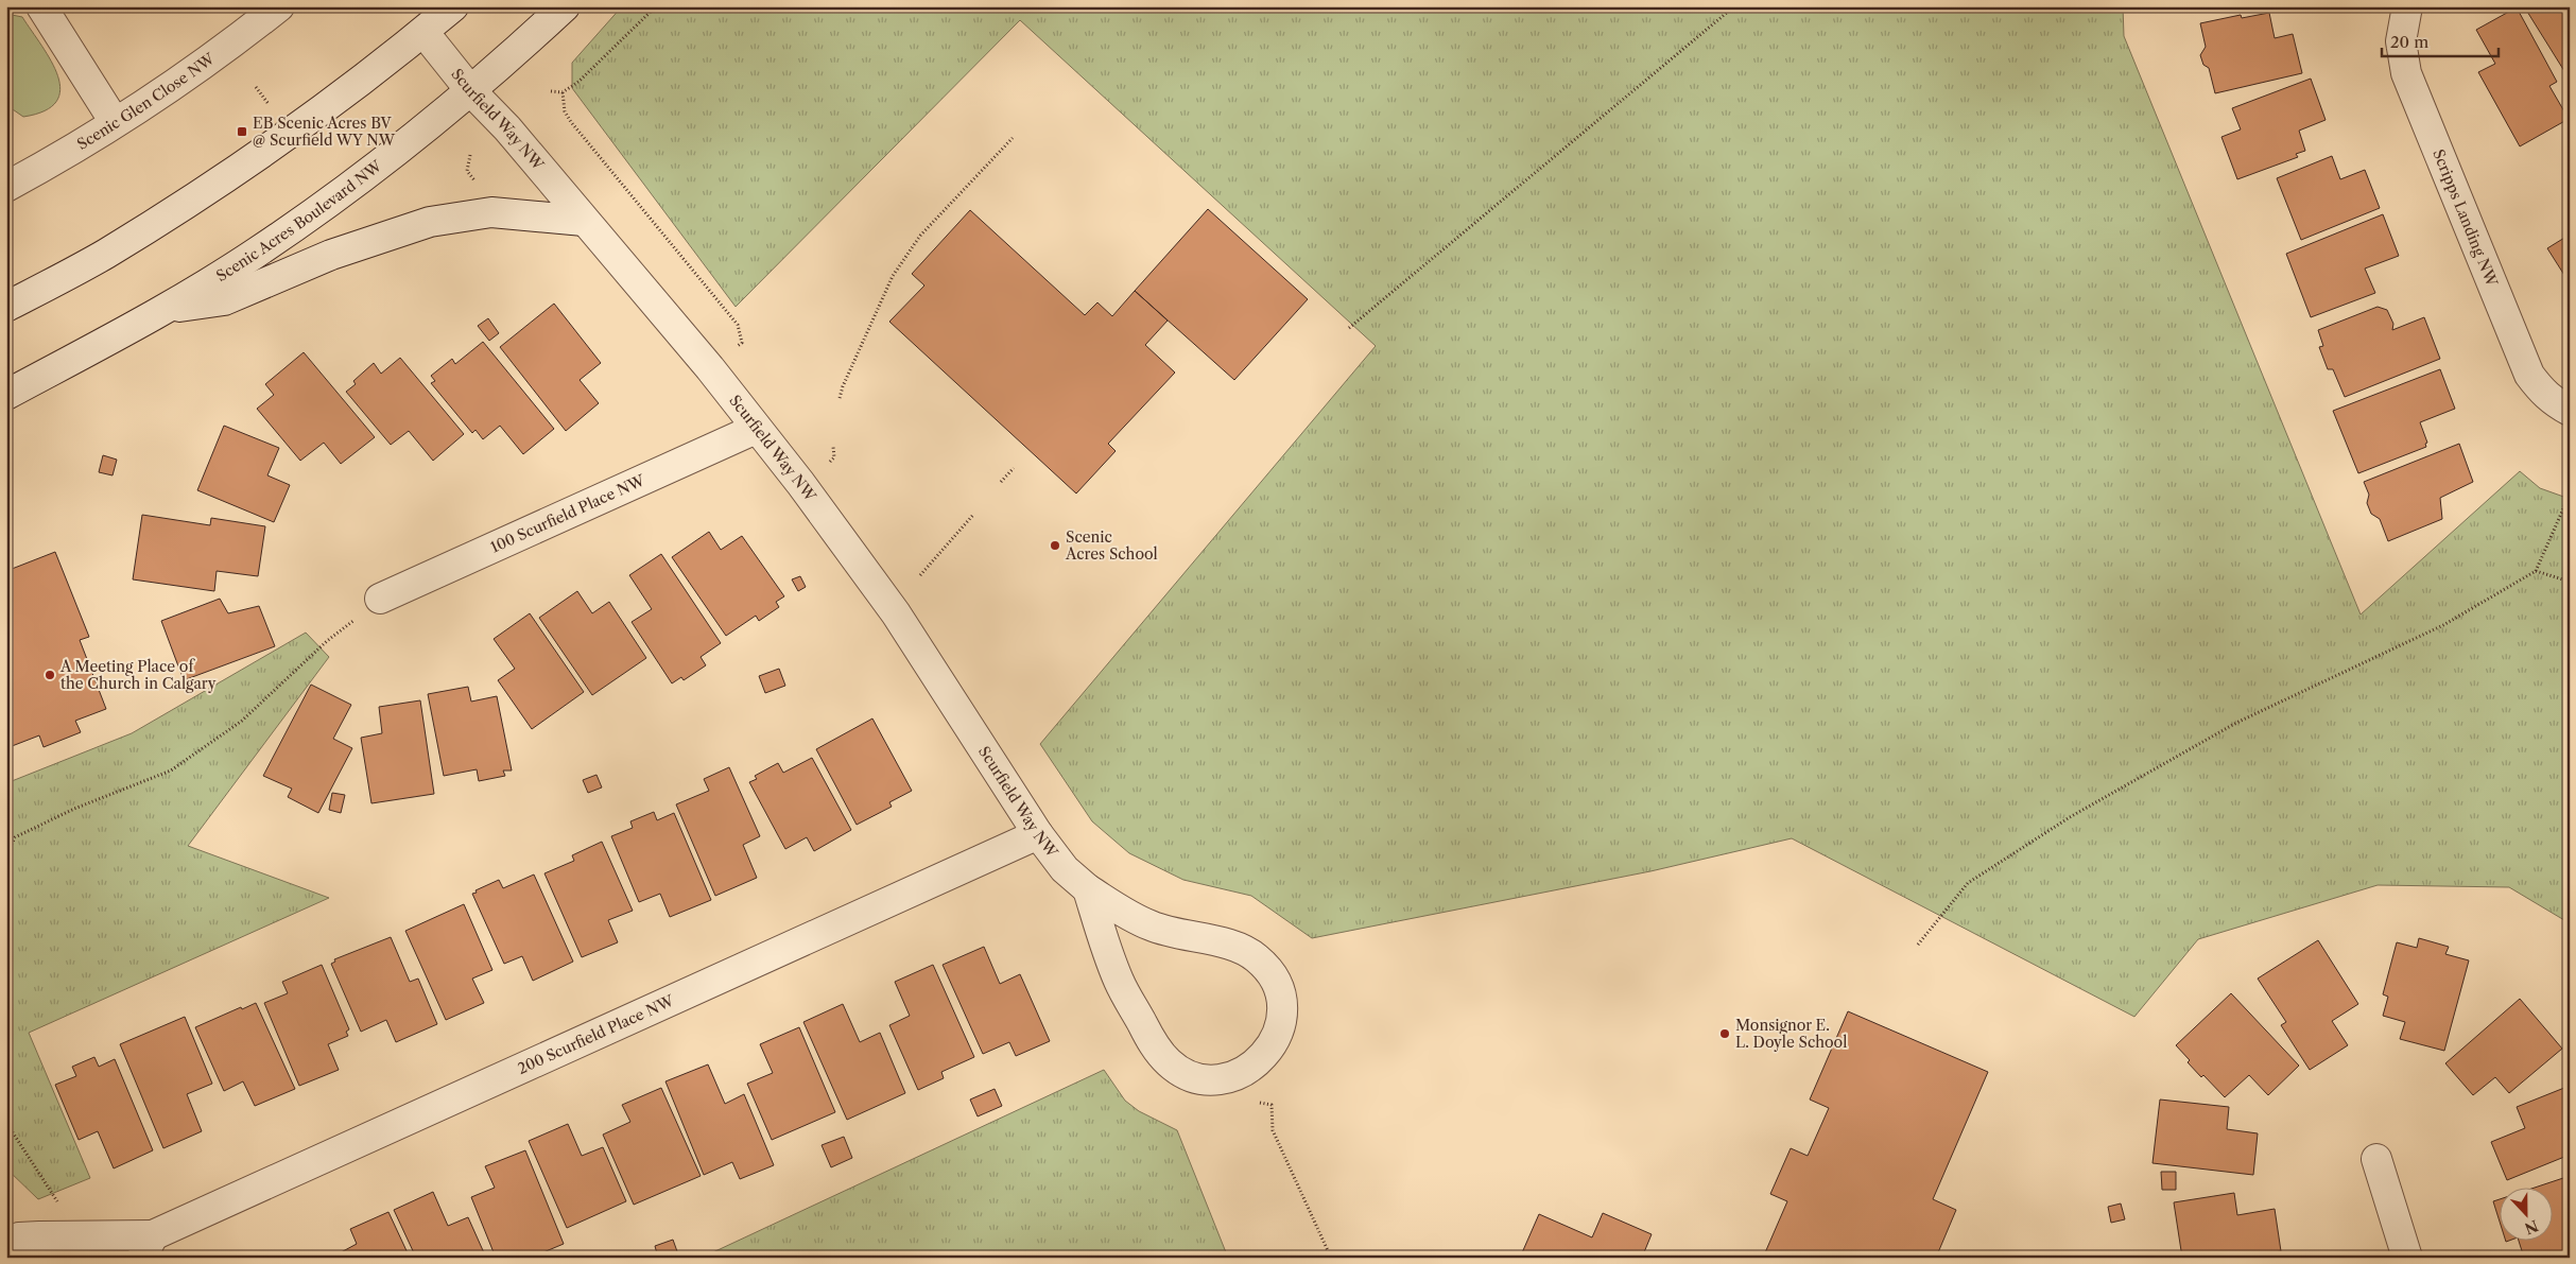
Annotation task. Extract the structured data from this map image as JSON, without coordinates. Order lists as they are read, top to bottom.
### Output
{
  "streets": {
    "street": [
      "Scenic Glen Close NW",
      "Scurfield Way NW",
      "Scripps Landing NW",
      "Scenic Acres Boulevard NW",
      "100 Scurfield Place NW",
      "200 Scurfield Place NW"
    ]
  },
  "crossings": [
    ["Scurfield Way NW", "Scenic Acres Boulevard NW"],
    ["Scurfield Way NW", "100 Scurfield Place NW"],
    ["Scurfield Way NW", "200 Scurfield Place NW"]
  ],
  "places": {
    "transit": ["EB Scenic Acres BV @ Scurfield WY NW"],
    "other": ["Scenic Acres School", "A Meeting Place of the Church in Calgary", "Monsignor E. L. Doyle School"]
  },
  "scale_bar": "20 m",
  "north": "bottom"
}
